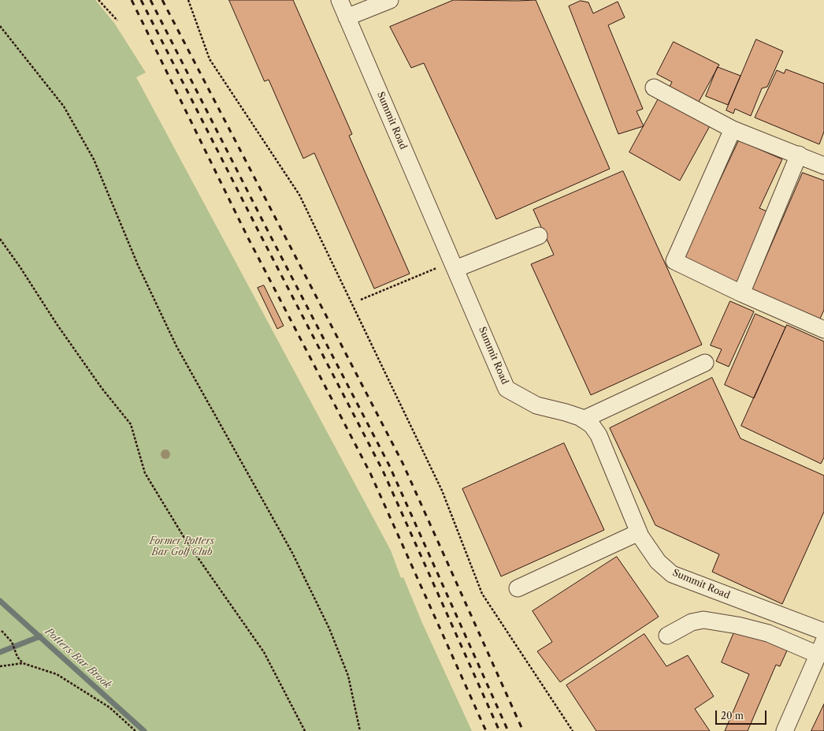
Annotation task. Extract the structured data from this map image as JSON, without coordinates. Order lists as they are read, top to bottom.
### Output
{
  "streets": {
    "street": ["Summit Road"]
  },
  "water": ["Potters Bar Brook"],
  "parks": ["Former Potters Bar Golf Club"],
  "scale_bar": "20 m"
}
